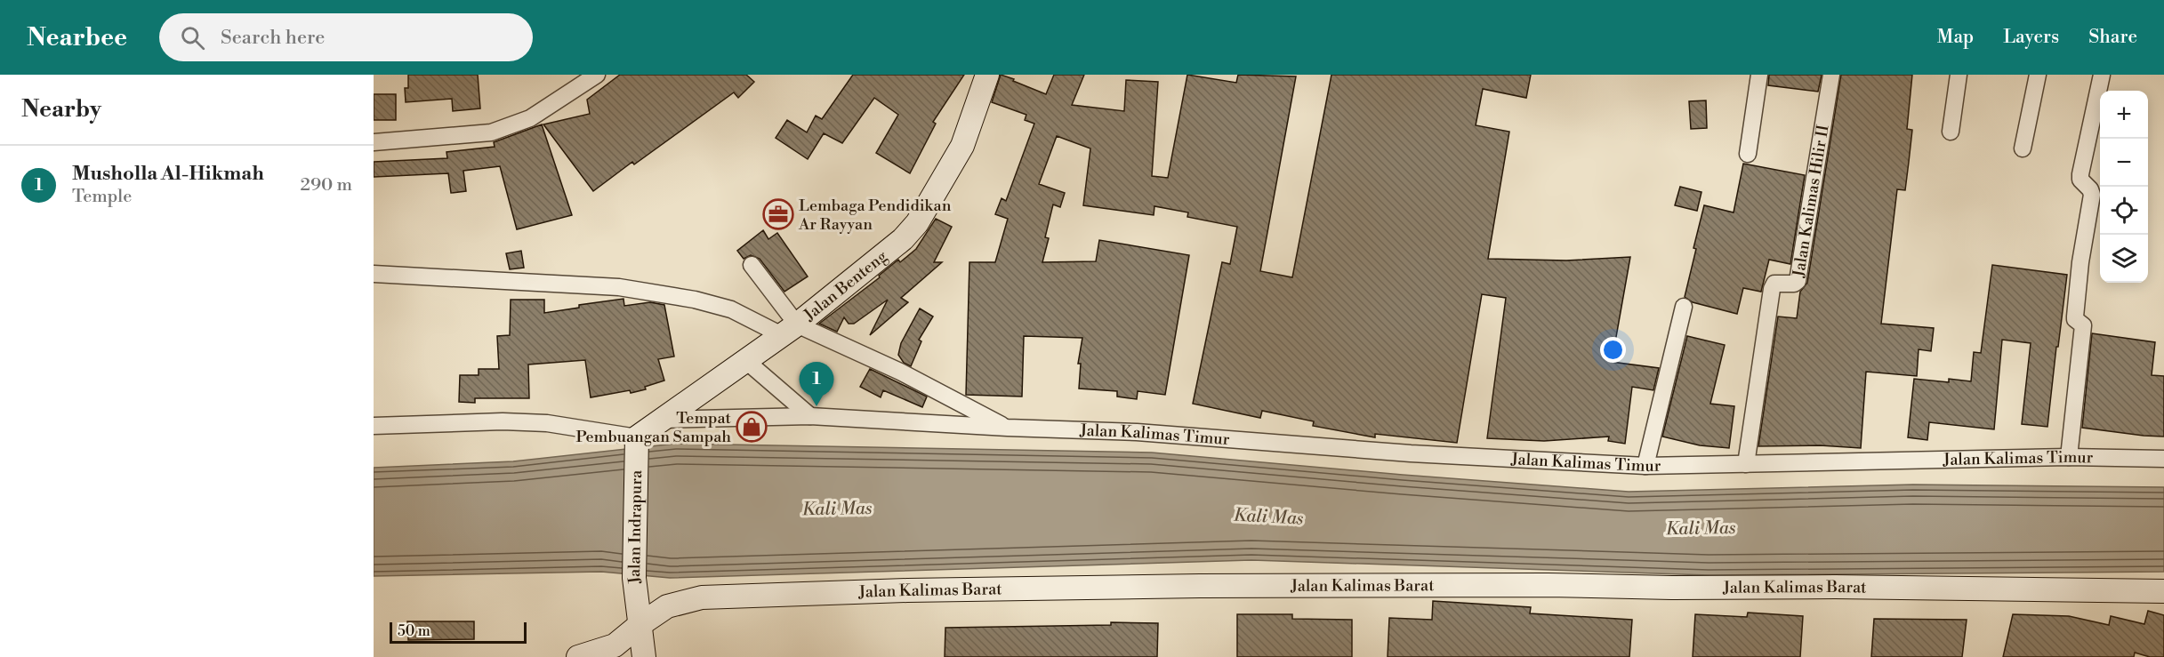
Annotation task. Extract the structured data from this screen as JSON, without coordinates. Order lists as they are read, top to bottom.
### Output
{
  "streets": {
    "street": [
      "Jalan Kalimas Hilir II",
      "Jalan Benteng",
      "Jalan Kalimas Timur",
      "Jalan Indrapura",
      "Jalan Kalimas Barat"
    ]
  },
  "crossings": [
    ["Jalan Kalimas Hilir II", "Jalan Kalimas Timur"],
    ["Jalan Benteng", "Jalan Kalimas Timur"],
    ["Jalan Benteng", "Jalan Indrapura"],
    ["Jalan Indrapura", "Jalan Kalimas Barat"]
  ],
  "water": ["Kali Mas"],
  "places": {
    "office": ["Lembaga Pendidikan Ar Rayyan"],
    "shop": ["Tempat Pembuangan Sampah"]
  },
  "scale_bar": "50 m",
  "page": {
    "header": "Nearbee",
    "search": "Search here",
    "nav": ["Map", "Layers", "Share"],
    "heading": "Nearby",
    "map_buttons": ["+", "−"],
    "list": [
      {
        "mark": "1",
        "name": "Musholla Al-Hikmah",
        "note": "Temple",
        "value": "290 m"
      }
    ],
    "pins": "1",
    "scale": "50 m"
  }
}
